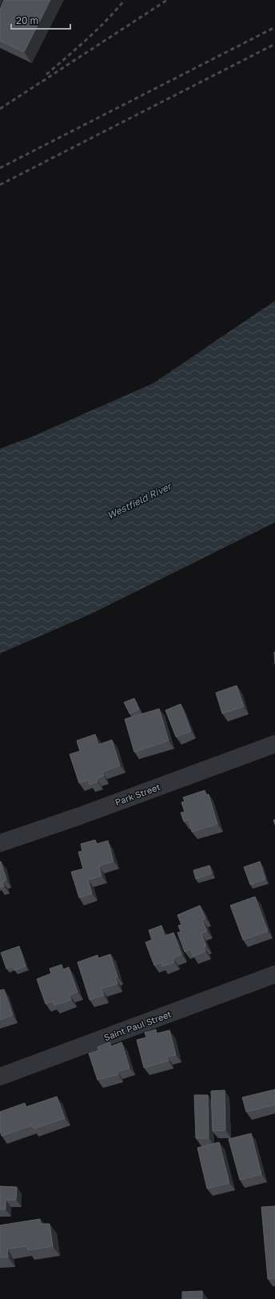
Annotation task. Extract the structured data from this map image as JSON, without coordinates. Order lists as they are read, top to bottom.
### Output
{
  "streets": {
    "street": ["Park Street", "Saint Paul Street"]
  },
  "water": ["Westfield River"],
  "scale_bar": "20 m"
}
